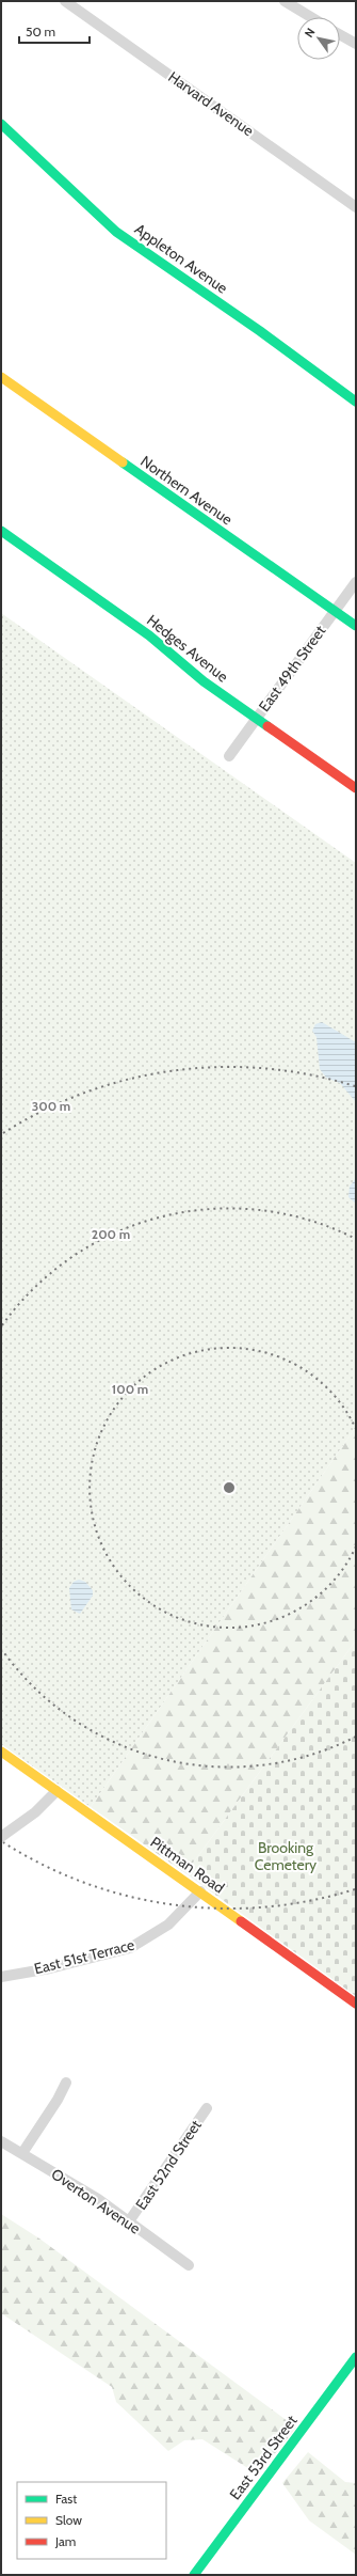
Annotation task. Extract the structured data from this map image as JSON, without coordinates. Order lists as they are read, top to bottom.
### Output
{
  "streets": {
    "street": [
      "Harvard Avenue",
      "Appleton Avenue",
      "Northern Avenue",
      "Hedges Avenue",
      "East 49th Street",
      "Pittman Road",
      "East 51st Terrace",
      "East 52nd Street",
      "Overton Avenue",
      "East 53rd Street"
    ]
  },
  "crossings": [
    ["Northern Avenue", "East 49th Street"],
    ["Hedges Avenue", "East 49th Street"],
    ["Pittman Road", "East 51st Terrace"],
    ["East 52nd Street", "Overton Avenue"]
  ],
  "parks": ["Brooking Cemetery"],
  "legend": ["Fast", "Slow", "Jam"],
  "scale_bar": "50 m",
  "north": "top left",
  "rings": ["300 m", "200 m", "100 m"]
}
